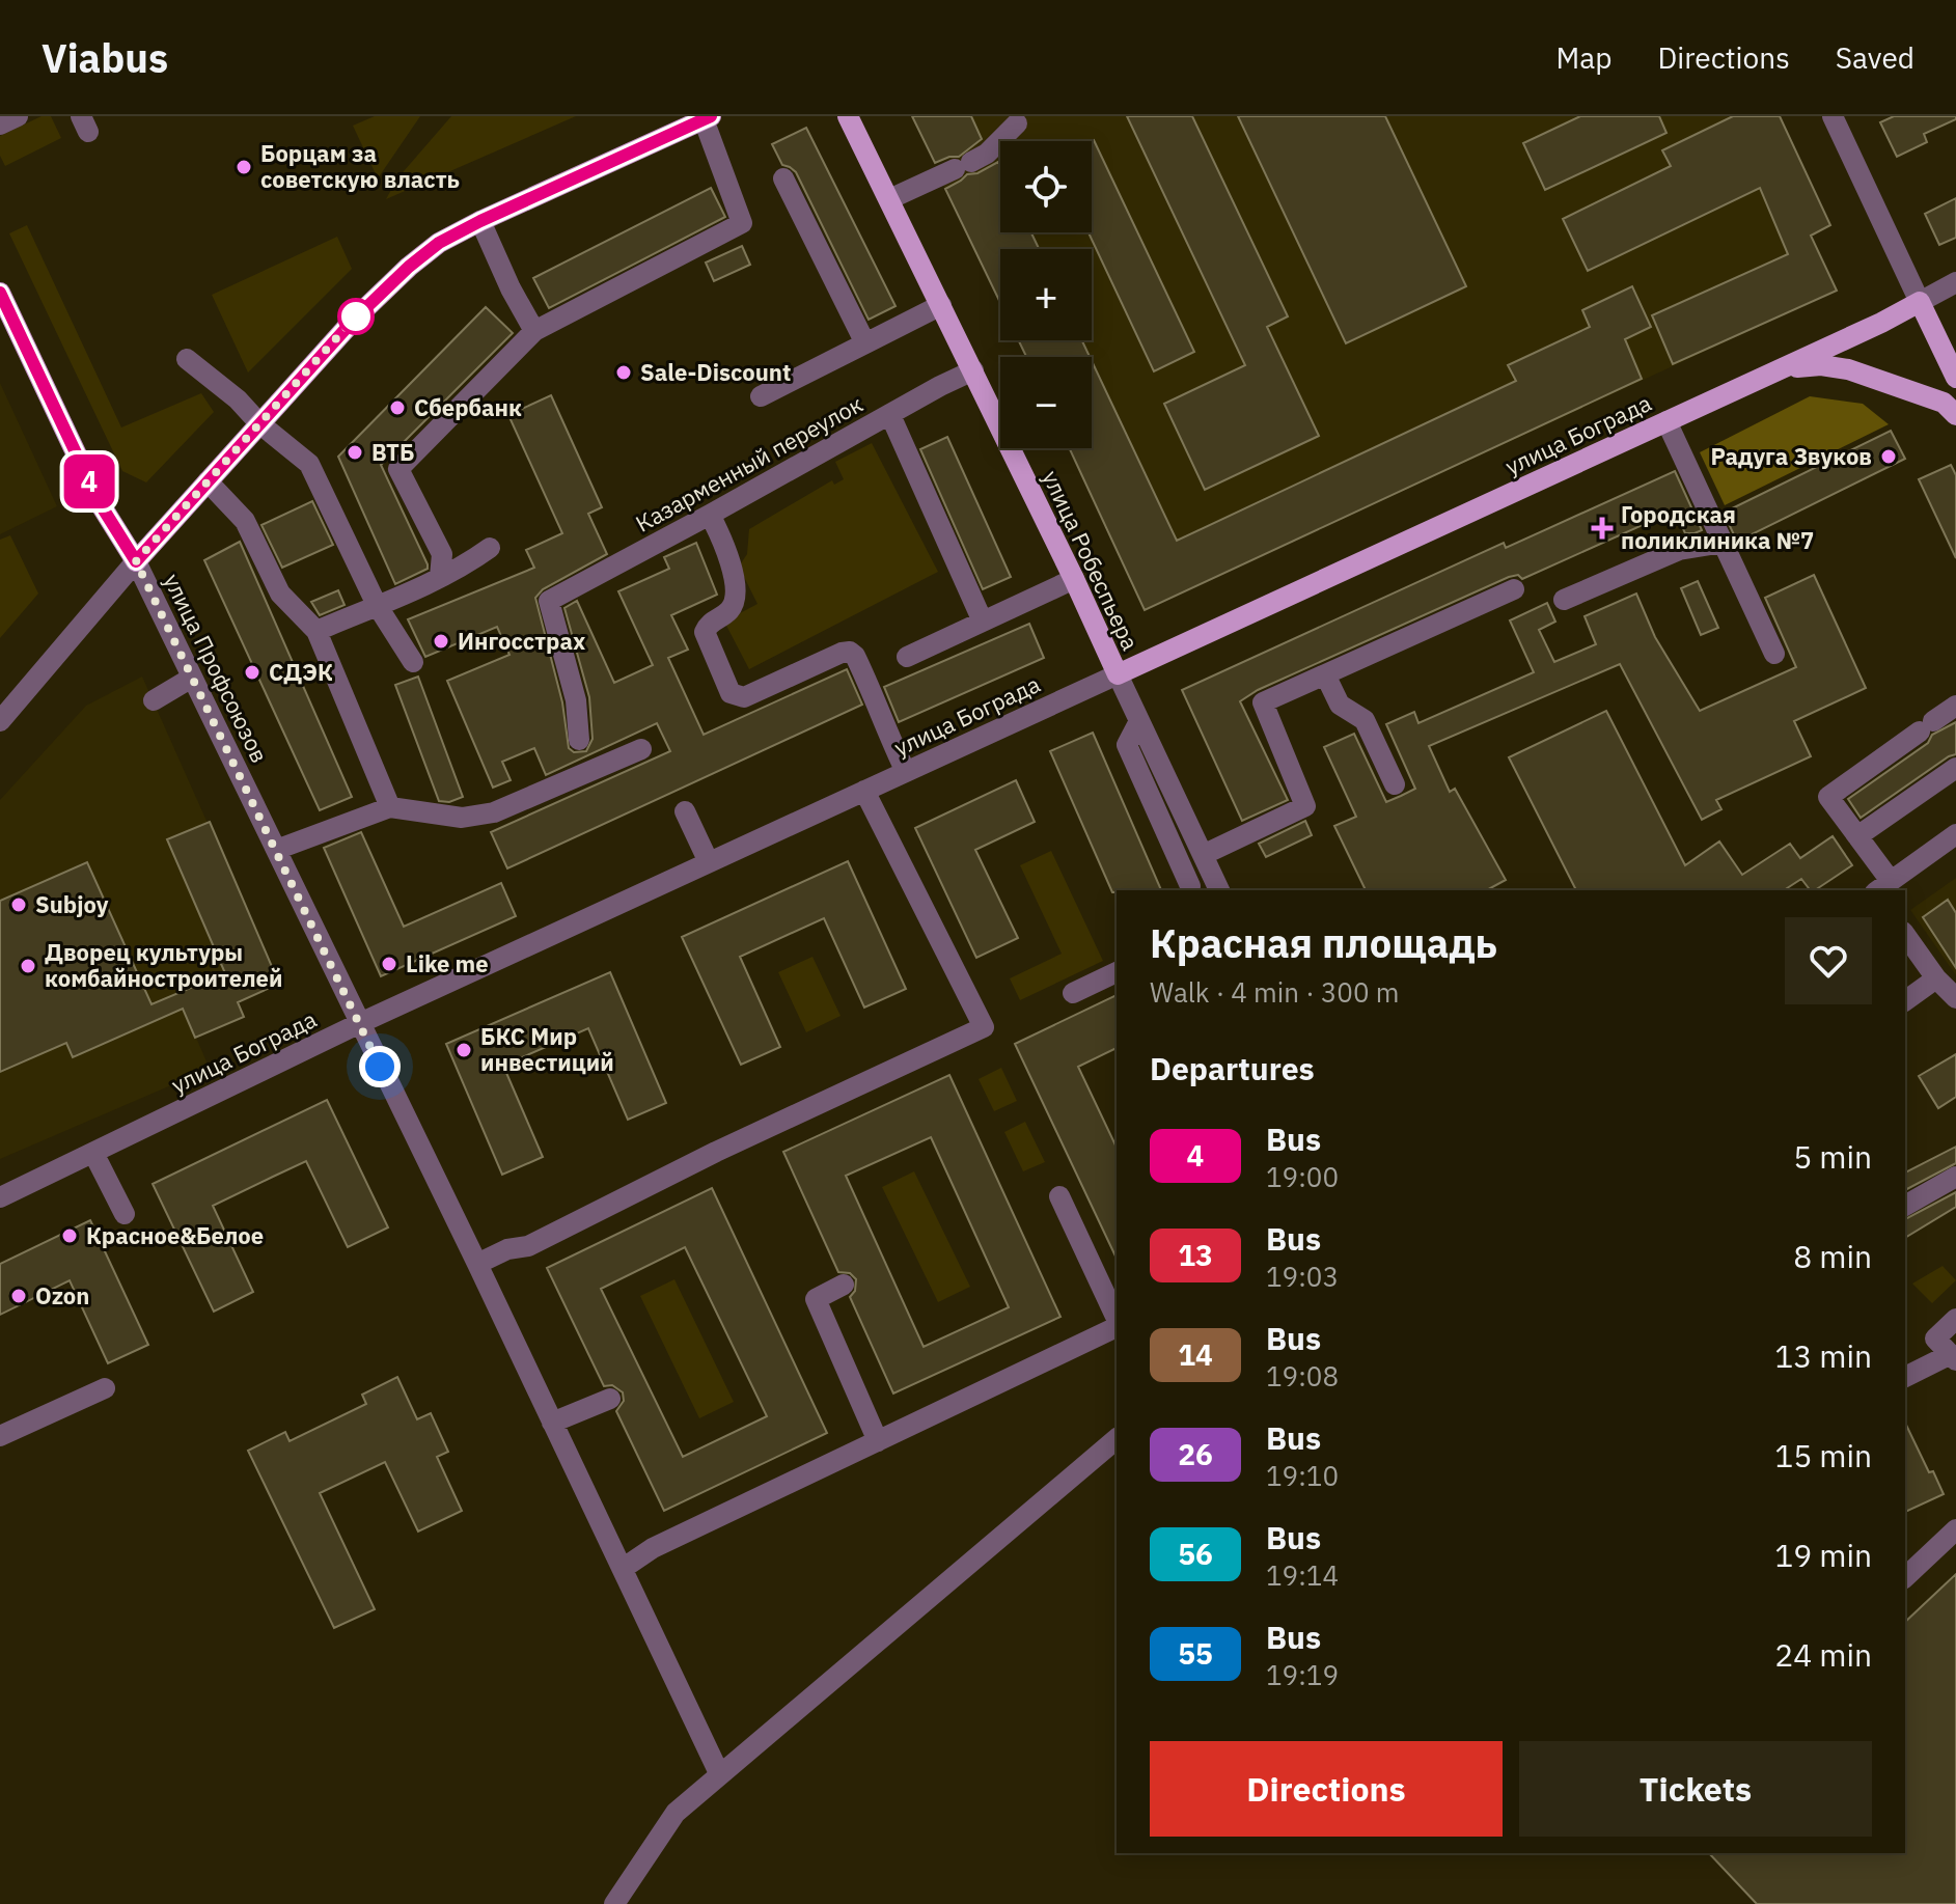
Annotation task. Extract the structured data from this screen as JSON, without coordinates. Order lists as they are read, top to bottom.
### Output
{
  "streets": {
    "main road": ["улица Бограда", "улица Робеспьера", "улица Профсоюзов"],
    "street": ["Казарменный переулок"]
  },
  "crossings": [
    ["улица Бограда", "улица Робеспьера"],
    ["улица Бограда", "улица Профсоюзов"],
    ["Казарменный переулок", "улица Робеспьера"]
  ],
  "places": {
    "other": [
      "Борцам за советскую власть",
      "Sale-Discount",
      "Сбербанк",
      "ВТБ",
      "Радуга Звуков",
      "Ингосстрах",
      "СДЭК",
      "Subjoy",
      "Like me",
      "Дворец культуры комбайностроителей",
      "БКС Мир инвестиций",
      "Красное&Белое",
      "Ozon"
    ],
    "health": ["Городская поликлиника №7"]
  },
  "lines": ["bus line 4"],
  "page": {
    "header": "Viabus",
    "nav": ["Map", "Directions", "Saved"],
    "on_map": "4",
    "map_buttons": ["+", "−"],
    "heading": [
      ["Красная площадь", "Walk · 4 min · 300 m"],
      "Departures"
    ],
    "list": [
      {
        "mark": "4",
        "name": "Bus",
        "note": "19:00",
        "value": "5 min"
      },
      {
        "mark": "13",
        "name": "Bus",
        "note": "19:03",
        "value": "8 min"
      },
      {
        "mark": "14",
        "name": "Bus",
        "note": "19:08",
        "value": "13 min"
      },
      {
        "mark": "26",
        "name": "Bus",
        "note": "19:10",
        "value": "15 min"
      },
      {
        "mark": "56",
        "name": "Bus",
        "note": "19:14",
        "value": "19 min"
      },
      {
        "mark": "55",
        "name": "Bus",
        "note": "19:19",
        "value": "24 min"
      }
    ],
    "buttons": ["Directions", "Tickets"]
  }
}
